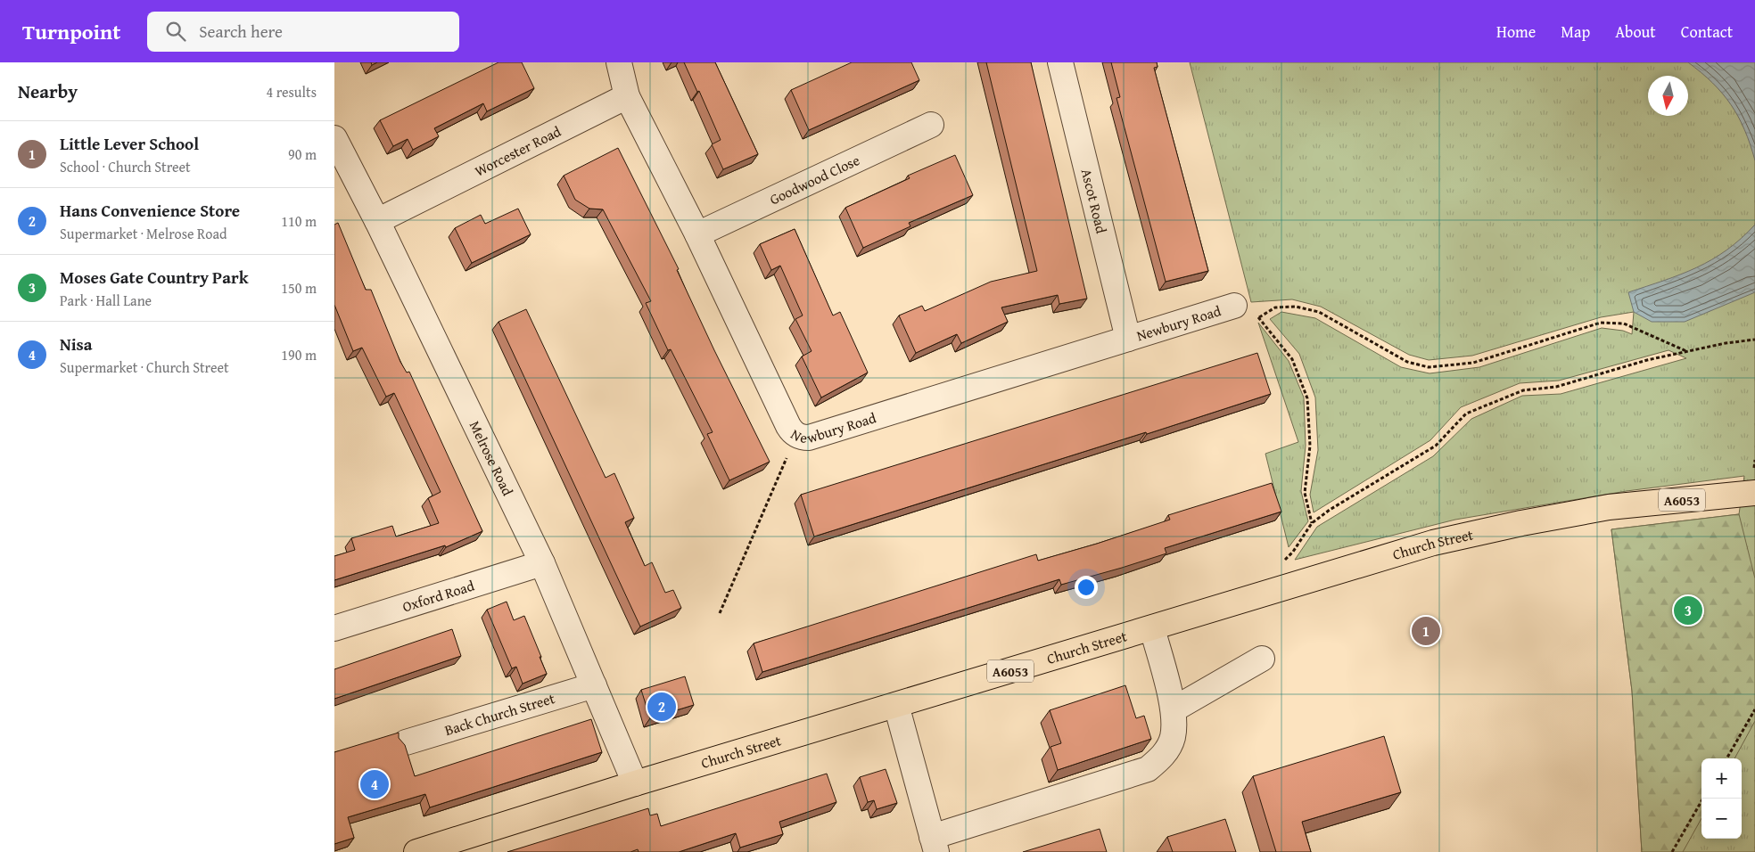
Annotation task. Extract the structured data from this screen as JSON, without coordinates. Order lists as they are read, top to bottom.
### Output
{
  "streets": {
    "main road": ["A6053", "Church Street"],
    "street": [
      "Worcester Road",
      "Goodwood Close",
      "Ascot Road",
      "Newbury Road",
      "Melrose Road",
      "Oxford Road",
      "Back Church Street"
    ]
  },
  "crossings": [
    ["Worcester Road", "Newbury Road"],
    ["Worcester Road", "Melrose Road"],
    ["Goodwood Close", "Newbury Road"],
    ["Ascot Road", "Newbury Road"],
    ["Melrose Road", "Church Street"],
    ["Melrose Road", "Oxford Road"],
    ["Melrose Road", "Back Church Street"]
  ],
  "north": "bottom",
  "page": {
    "header": "Turnpoint",
    "search": "Search here",
    "nav": [
      "Home",
      "Map",
      "About",
      "Contact"
    ],
    "heading": ["Nearby", "4 results"],
    "list": [
      {
        "mark": "1",
        "name": "Little Lever School",
        "note": "School · Church Street",
        "value": "90 m"
      },
      {
        "mark": "2",
        "name": "Hans Convenience Store",
        "note": "Supermarket · Melrose Road",
        "value": "110 m"
      },
      {
        "mark": "3",
        "name": "Moses Gate Country Park",
        "note": "Park · Hall Lane",
        "value": "150 m"
      },
      {
        "mark": "4",
        "name": "Nisa",
        "note": "Supermarket · Church Street",
        "value": "190 m"
      }
    ],
    "pins": [
      "3",
      "1",
      "2",
      "4"
    ],
    "map_buttons": ["+", "−"]
  }
}
